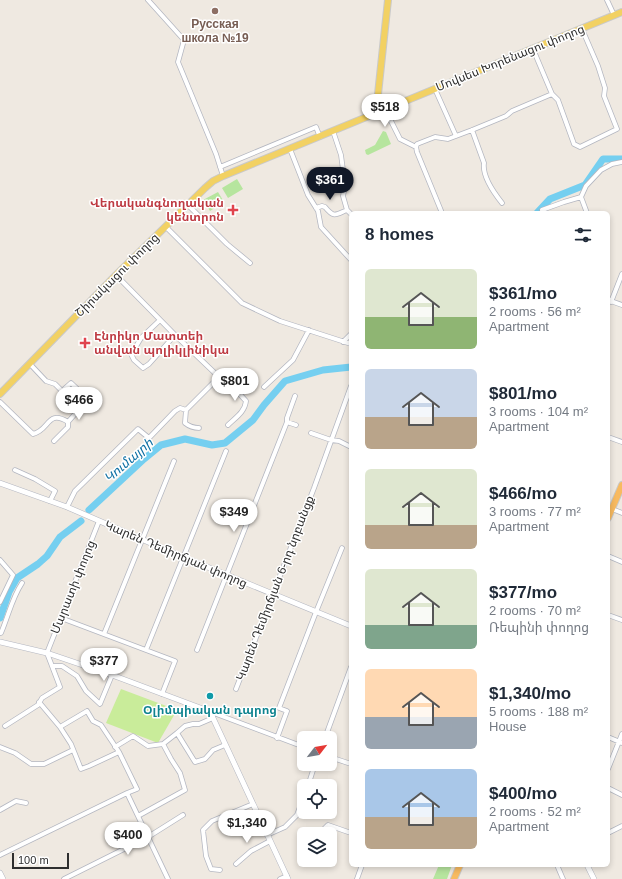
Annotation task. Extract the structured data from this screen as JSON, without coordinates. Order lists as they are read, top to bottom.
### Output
{
  "streets": {
    "main road": ["Մովսես Խորենացու փողոց", "Շիրակացու փողոց"],
    "street": ["Կարեն Դեմիրճյան փողոց", "Մարատի փողոց", "Կարեն Դեմիրճյան 6-րդ նրբանցք"]
  },
  "crossings": [
    ["Մովսես Խորենացու փողոց", "Շիրակացու փողոց"],
    ["Կարեն Դեմիրճյան փողոց", "Մարատի փողոց"],
    ["Կարեն Դեմիրճյան փողոց", "Կարեն Դեմիրճյան 6-րդ նրբանցք"]
  ],
  "water": ["Կումայրի"],
  "places": {
    "other": ["Русская школа №19", "Օլիմպիական դպրոց"],
    "health": ["Վերականգնողական կենտրոն", "Էնրիկո Մատտեի անվան պոլիկլինիկա"]
  },
  "scale_bar": "100 m",
  "north": "top right",
  "page": {
    "price": [
      "$518",
      "$361",
      "$801",
      "$466",
      "$349",
      "$377",
      "$1,340",
      "$400"
    ],
    "heading": "8 homes",
    "list": [
      {
        "name": "$361/mo",
        "note": "2 rooms · 56 m² · Apartment"
      },
      {
        "name": "$801/mo",
        "note": "3 rooms · 104 m² · Apartment"
      },
      {
        "name": "$466/mo",
        "note": "3 rooms · 77 m² · Apartment"
      },
      {
        "name": "$377/mo",
        "note": "2 rooms · 70 m² · Ռեպինի փողոց"
      },
      {
        "name": "$1,340/mo",
        "note": "5 rooms · 188 m² · House"
      },
      {
        "name": "$400/mo",
        "note": "2 rooms · 52 m² · Apartment"
      }
    ],
    "scale": "100 m"
  }
}
